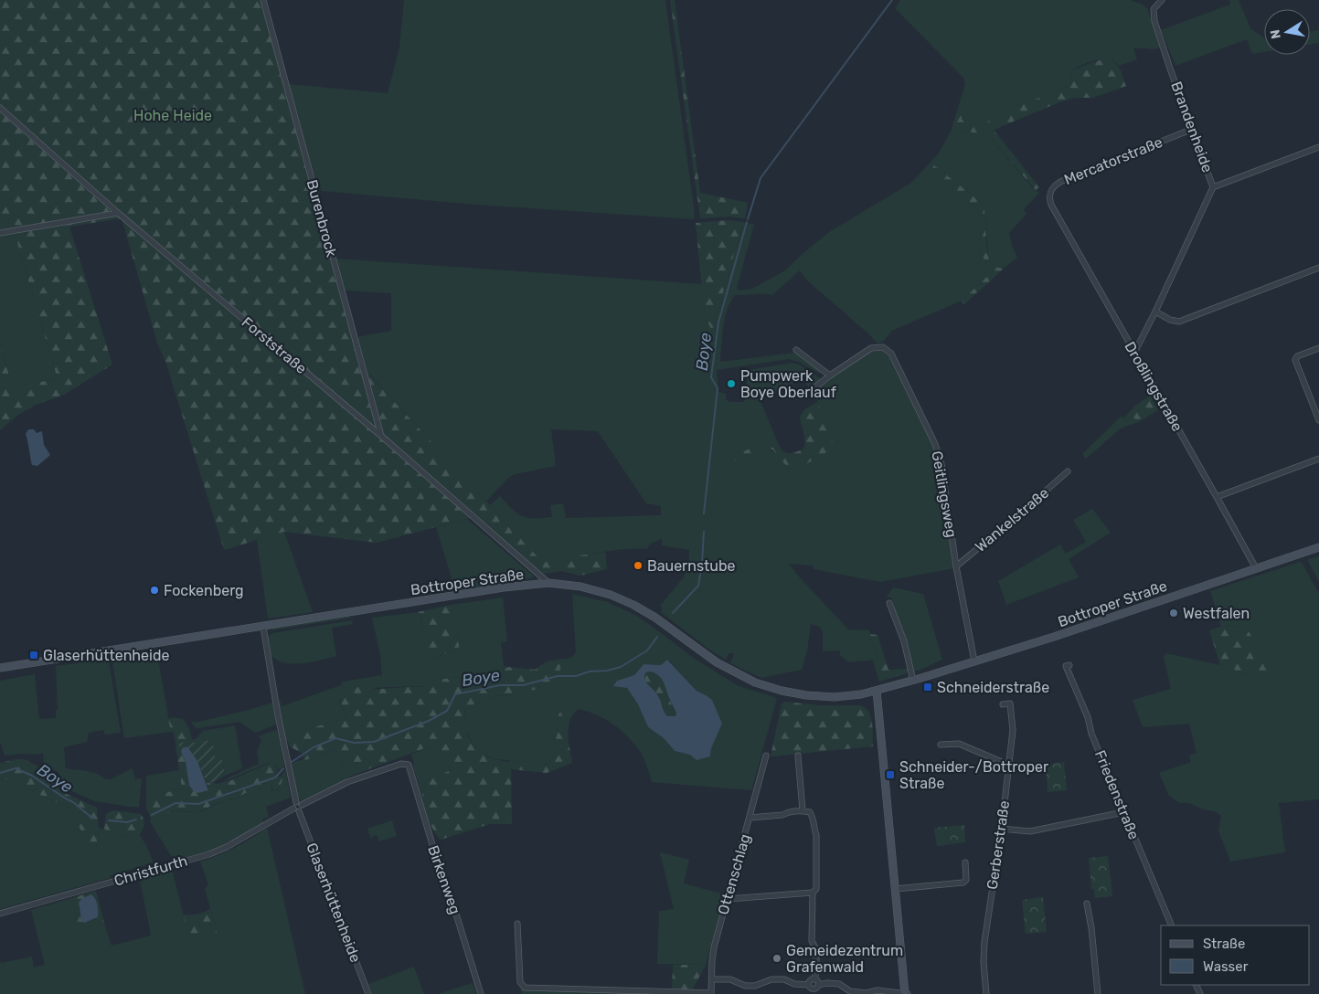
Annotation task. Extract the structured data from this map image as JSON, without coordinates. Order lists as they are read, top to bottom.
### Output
{
  "streets": {
    "main road": ["Bottroper Straße"],
    "street": [
      "Brandenheide",
      "Mercatorstraße",
      "Burenbrock",
      "Forststraße",
      "Droßlingstraße",
      "Geitlingsweg",
      "Wankelstraße",
      "Friedenstraße",
      "Gerberstraße",
      "Christfurth",
      "Ottenschlag",
      "Birkenweg",
      "Glaserhüttenheide"
    ]
  },
  "crossings": [
    ["Brandenheide", "Mercatorstraße"],
    ["Brandenheide", "Droßlingstraße"],
    ["Mercatorstraße", "Droßlingstraße"],
    ["Burenbrock", "Forststraße"],
    ["Forststraße", "Bottroper Straße"],
    ["Droßlingstraße", "Bottroper Straße"],
    ["Geitlingsweg", "Wankelstraße"],
    ["Geitlingsweg", "Bottroper Straße"],
    ["Christfurth", "Glaserhüttenheide"]
  ],
  "water": ["Boye"],
  "parks": ["Hohe Heide"],
  "places": {
    "other": [
      "Pumpwerk Boye Oberlauf",
      "Bauernstube",
      "Fockenberg",
      "Westfalen",
      "Gemeidezentrum Grafenwald"
    ],
    "transit": ["Glaserhüttenheide", "Schneiderstraße", "Schneider-/Bottroper Straße"]
  },
  "legend": ["Straße", "Wasser"],
  "north": "left"
}
